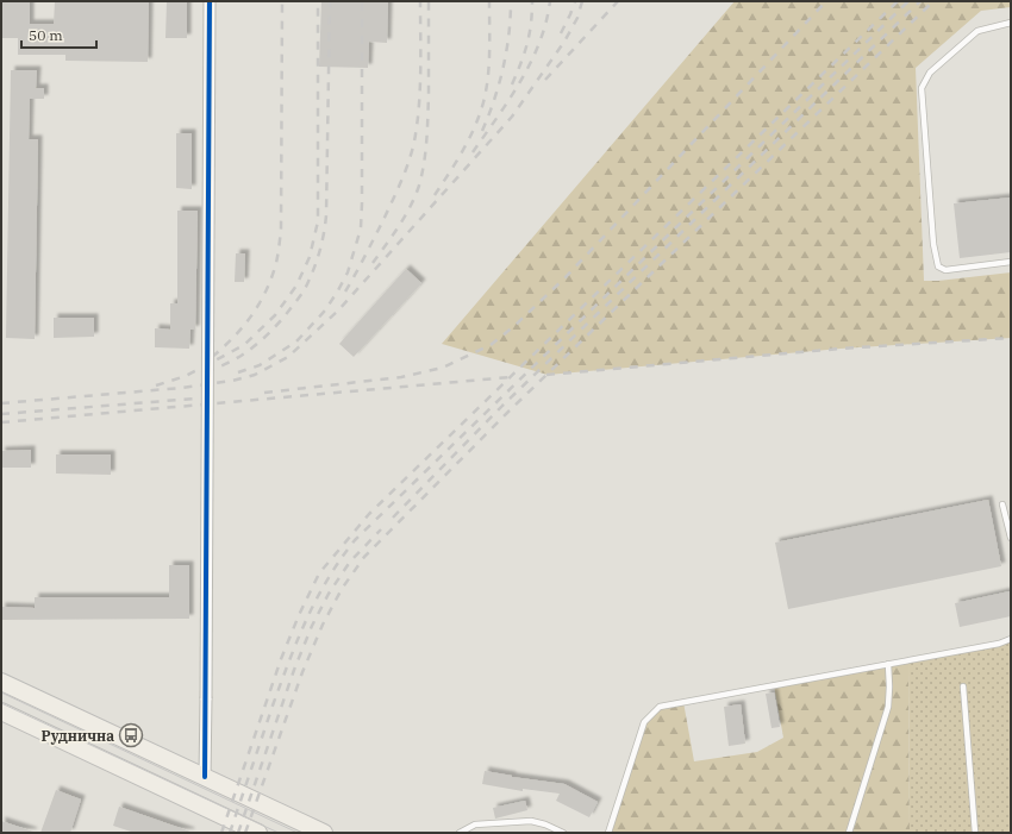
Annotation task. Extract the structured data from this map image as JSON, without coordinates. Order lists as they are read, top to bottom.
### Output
{
  "places": {
    "bus stop": ["Руднична"]
  },
  "scale_bar": "50 m"
}
